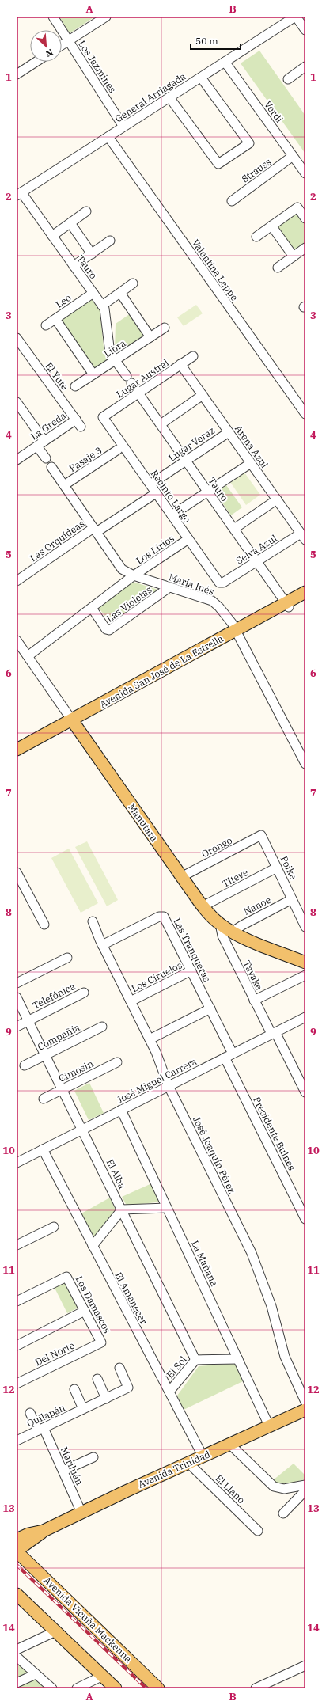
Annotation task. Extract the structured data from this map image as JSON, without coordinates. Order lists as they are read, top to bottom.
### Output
{
  "streets": {
    "main road": [
      "Avenida San José de La Estrella",
      "Manutara",
      "Avenida Trinidad",
      "Avenida Vicuña Mackenna"
    ],
    "street": [
      "Los Jazmines",
      "General Arriagada",
      "Verdi",
      "Strauss",
      "Tauro",
      "Valentina Leppe",
      "Leo",
      "Libra",
      "El Yute",
      "Lugar Austral",
      "La Greda",
      "Lugar Veraz",
      "Arena Azul",
      "Pasaje 3",
      "Recinto Largo",
      "Las Orquídeas",
      "Los Lirios",
      "Selva Azul",
      "María Inés",
      "Las Violetas",
      "Orongo",
      "Poike",
      "Titeve",
      "Nanoe",
      "Las Tranqueras",
      "Tavake",
      "Los Ciruelos",
      "Telefónica",
      "Compañía",
      "Cimosin",
      "José Miguel Carrera",
      "Presidente Bulnes",
      "José Joaquín Pérez",
      "El Alba",
      "La Mañana",
      "El Amanecer",
      "Los Damascos",
      "Del Norte",
      "El Sol",
      "Quilapán",
      "Mariluán",
      "El Llano"
    ]
  },
  "crossings": [
    ["Los Jazmines", "General Arriagada"],
    ["General Arriagada", "Verdi"],
    ["General Arriagada", "Tauro"],
    ["General Arriagada", "Valentina Leppe"],
    ["Verdi", "Strauss"],
    ["Tauro", "Leo"],
    ["Tauro", "Libra"],
    ["Tauro", "Lugar Austral"],
    ["Tauro", "Lugar Veraz"],
    ["Tauro", "Selva Azul"],
    ["Tauro", "Avenida San José de La Estrella"],
    ["El Yute", "La Greda"],
    ["Lugar Austral", "Arena Azul"],
    ["Lugar Austral", "Recinto Largo"],
    ["Lugar Veraz", "Arena Azul"],
    ["Lugar Veraz", "Recinto Largo"],
    ["Arena Azul", "Selva Azul"],
    ["Pasaje 3", "María Inés"],
    ["Recinto Largo", "Las Orquídeas"],
    ["Recinto Largo", "Los Lirios"],
    ["Recinto Largo", "Selva Azul"],
    ["Las Orquídeas", "María Inés"],
    ["Los Lirios", "María Inés"],
    ["Los Lirios", "Las Violetas"],
    ["María Inés", "Las Violetas"],
    ["María Inés", "Avenida San José de La Estrella"],
    ["Las Violetas", "Manutara"],
    ["Avenida San José de La Estrella", "Manutara"],
    ["Manutara", "Orongo"],
    ["Manutara", "Titeve"],
    ["Manutara", "Nanoe"],
    ["Manutara", "Tavake"],
    ["Orongo", "Poike"],
    ["Poike", "Titeve"],
    ["Poike", "Nanoe"],
    ["Las Tranqueras", "Los Ciruelos"],
    ["Las Tranqueras", "José Miguel Carrera"],
    ["Las Tranqueras", "Presidente Bulnes"],
    ["Las Tranqueras", "José Joaquín Pérez"],
    ["Tavake", "José Miguel Carrera"],
    ["Los Ciruelos", "José Joaquín Pérez"],
    ["Telefónica", "El Alba"],
    ["Compañía", "El Alba"],
    ["Cimosin", "El Alba"],
    ["José Miguel Carrera", "Presidente Bulnes"],
    ["José Miguel Carrera", "José Joaquín Pérez"],
    ["José Miguel Carrera", "El Alba"],
    ["José Miguel Carrera", "La Mañana"],
    ["José Miguel Carrera", "El Amanecer"],
    ["El Alba", "El Sol"],
    ["La Mañana", "El Sol"],
    ["La Mañana", "Avenida Trinidad"],
    ["El Amanecer", "El Sol"],
    ["El Amanecer", "Avenida Trinidad"],
    ["Los Damascos", "Del Norte"],
    ["Quilapán", "Mariluán"],
    ["Mariluán", "Avenida Trinidad"],
    ["Avenida Trinidad", "El Llano"],
    ["Avenida Trinidad", "Avenida Vicuña Mackenna"]
  ],
  "scale_bar": "50 m",
  "north": "bottom right",
  "grid": {
    "columns": ["A", "B"],
    "rows": [
      "1",
      "2",
      "3",
      "4",
      "5",
      "6",
      "7",
      "8",
      "9",
      "10",
      "11",
      "12",
      "13",
      "14"
    ]
  }
}
